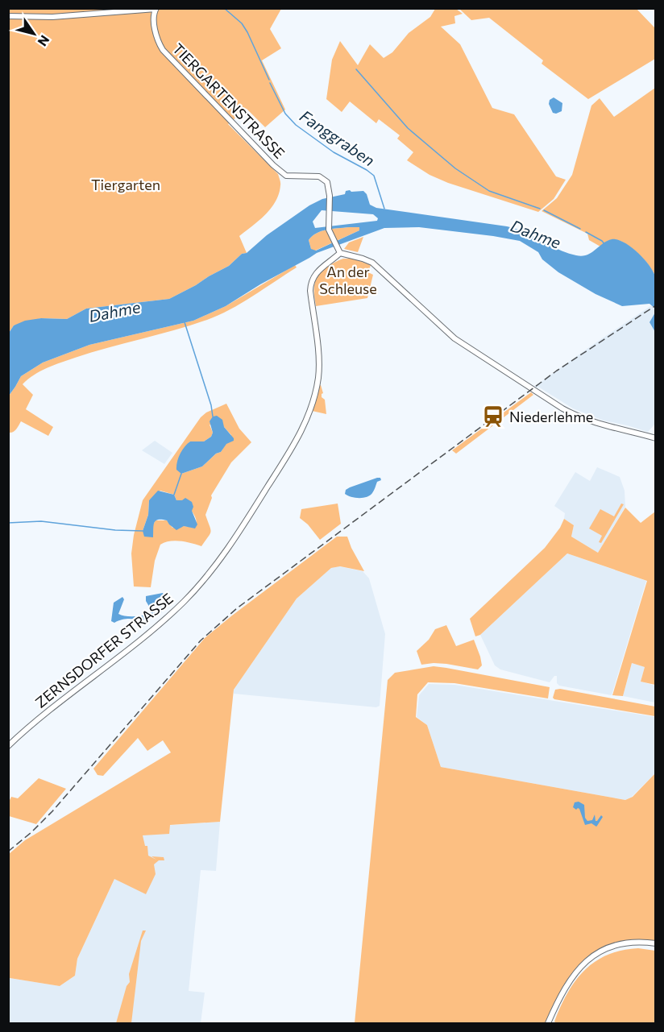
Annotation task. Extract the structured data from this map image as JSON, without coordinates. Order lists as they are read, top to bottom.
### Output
{
  "streets": {
    "street": ["TIERGARTENSTRASSE", "ZERNSDORFER STRASSE"]
  },
  "crossings": [
    ["TIERGARTENSTRASSE", "ZERNSDORFER STRASSE"]
  ],
  "water": ["Fanggraben", "Dahme"],
  "parks": ["Tiergarten", "An der Schleuse"],
  "places": {
    "station": ["Niederlehme"]
  },
  "north": "bottom right"
}
